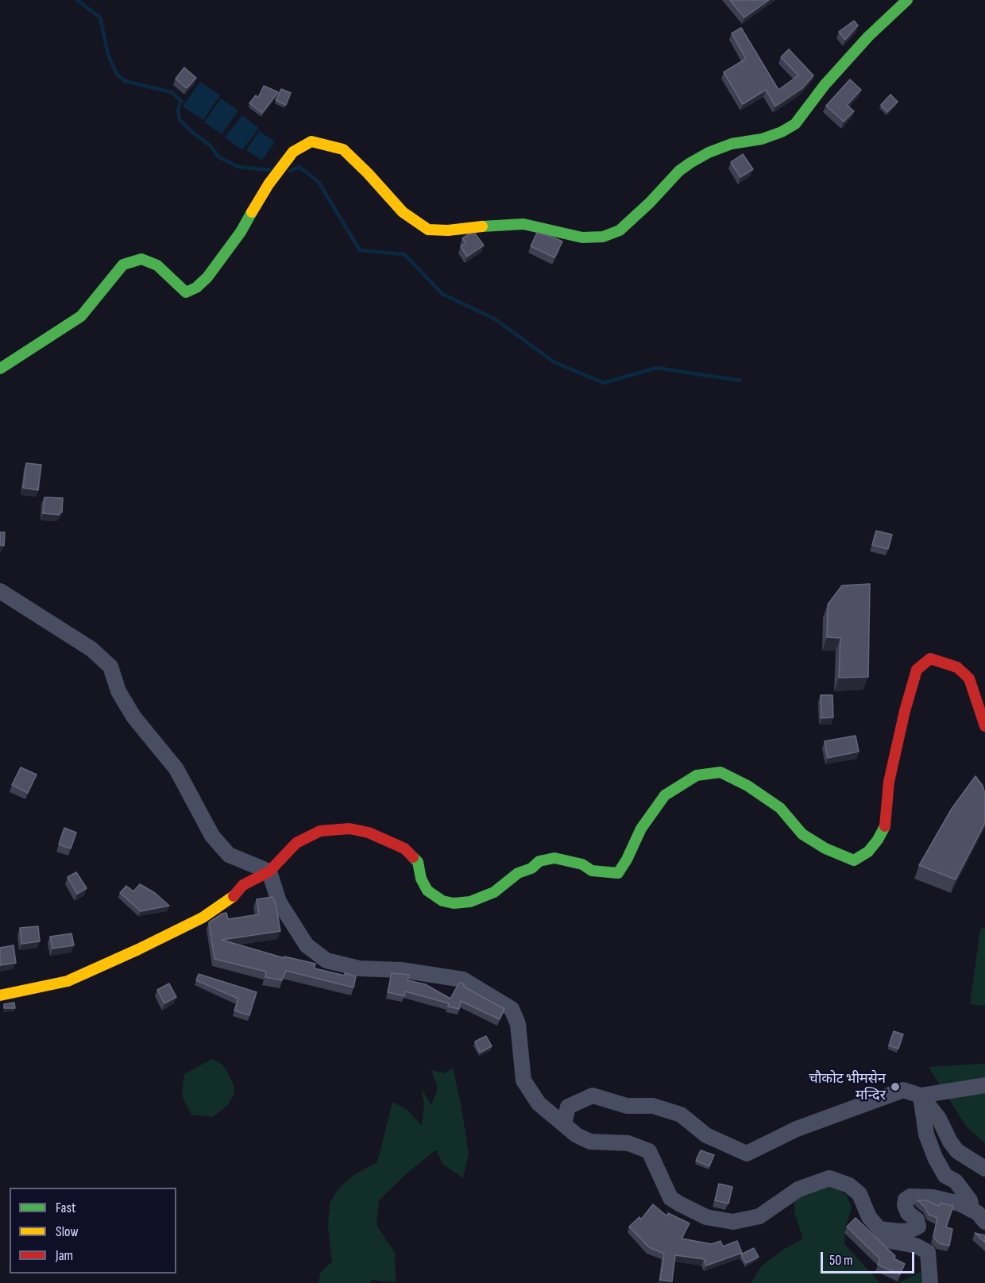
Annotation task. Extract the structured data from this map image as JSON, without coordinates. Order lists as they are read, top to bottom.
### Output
{
  "places": ["चौकोट भीमसेन मन्दिर"],
  "legend": ["Fast", "Slow", "Jam"],
  "scale_bar": "50 m"
}
